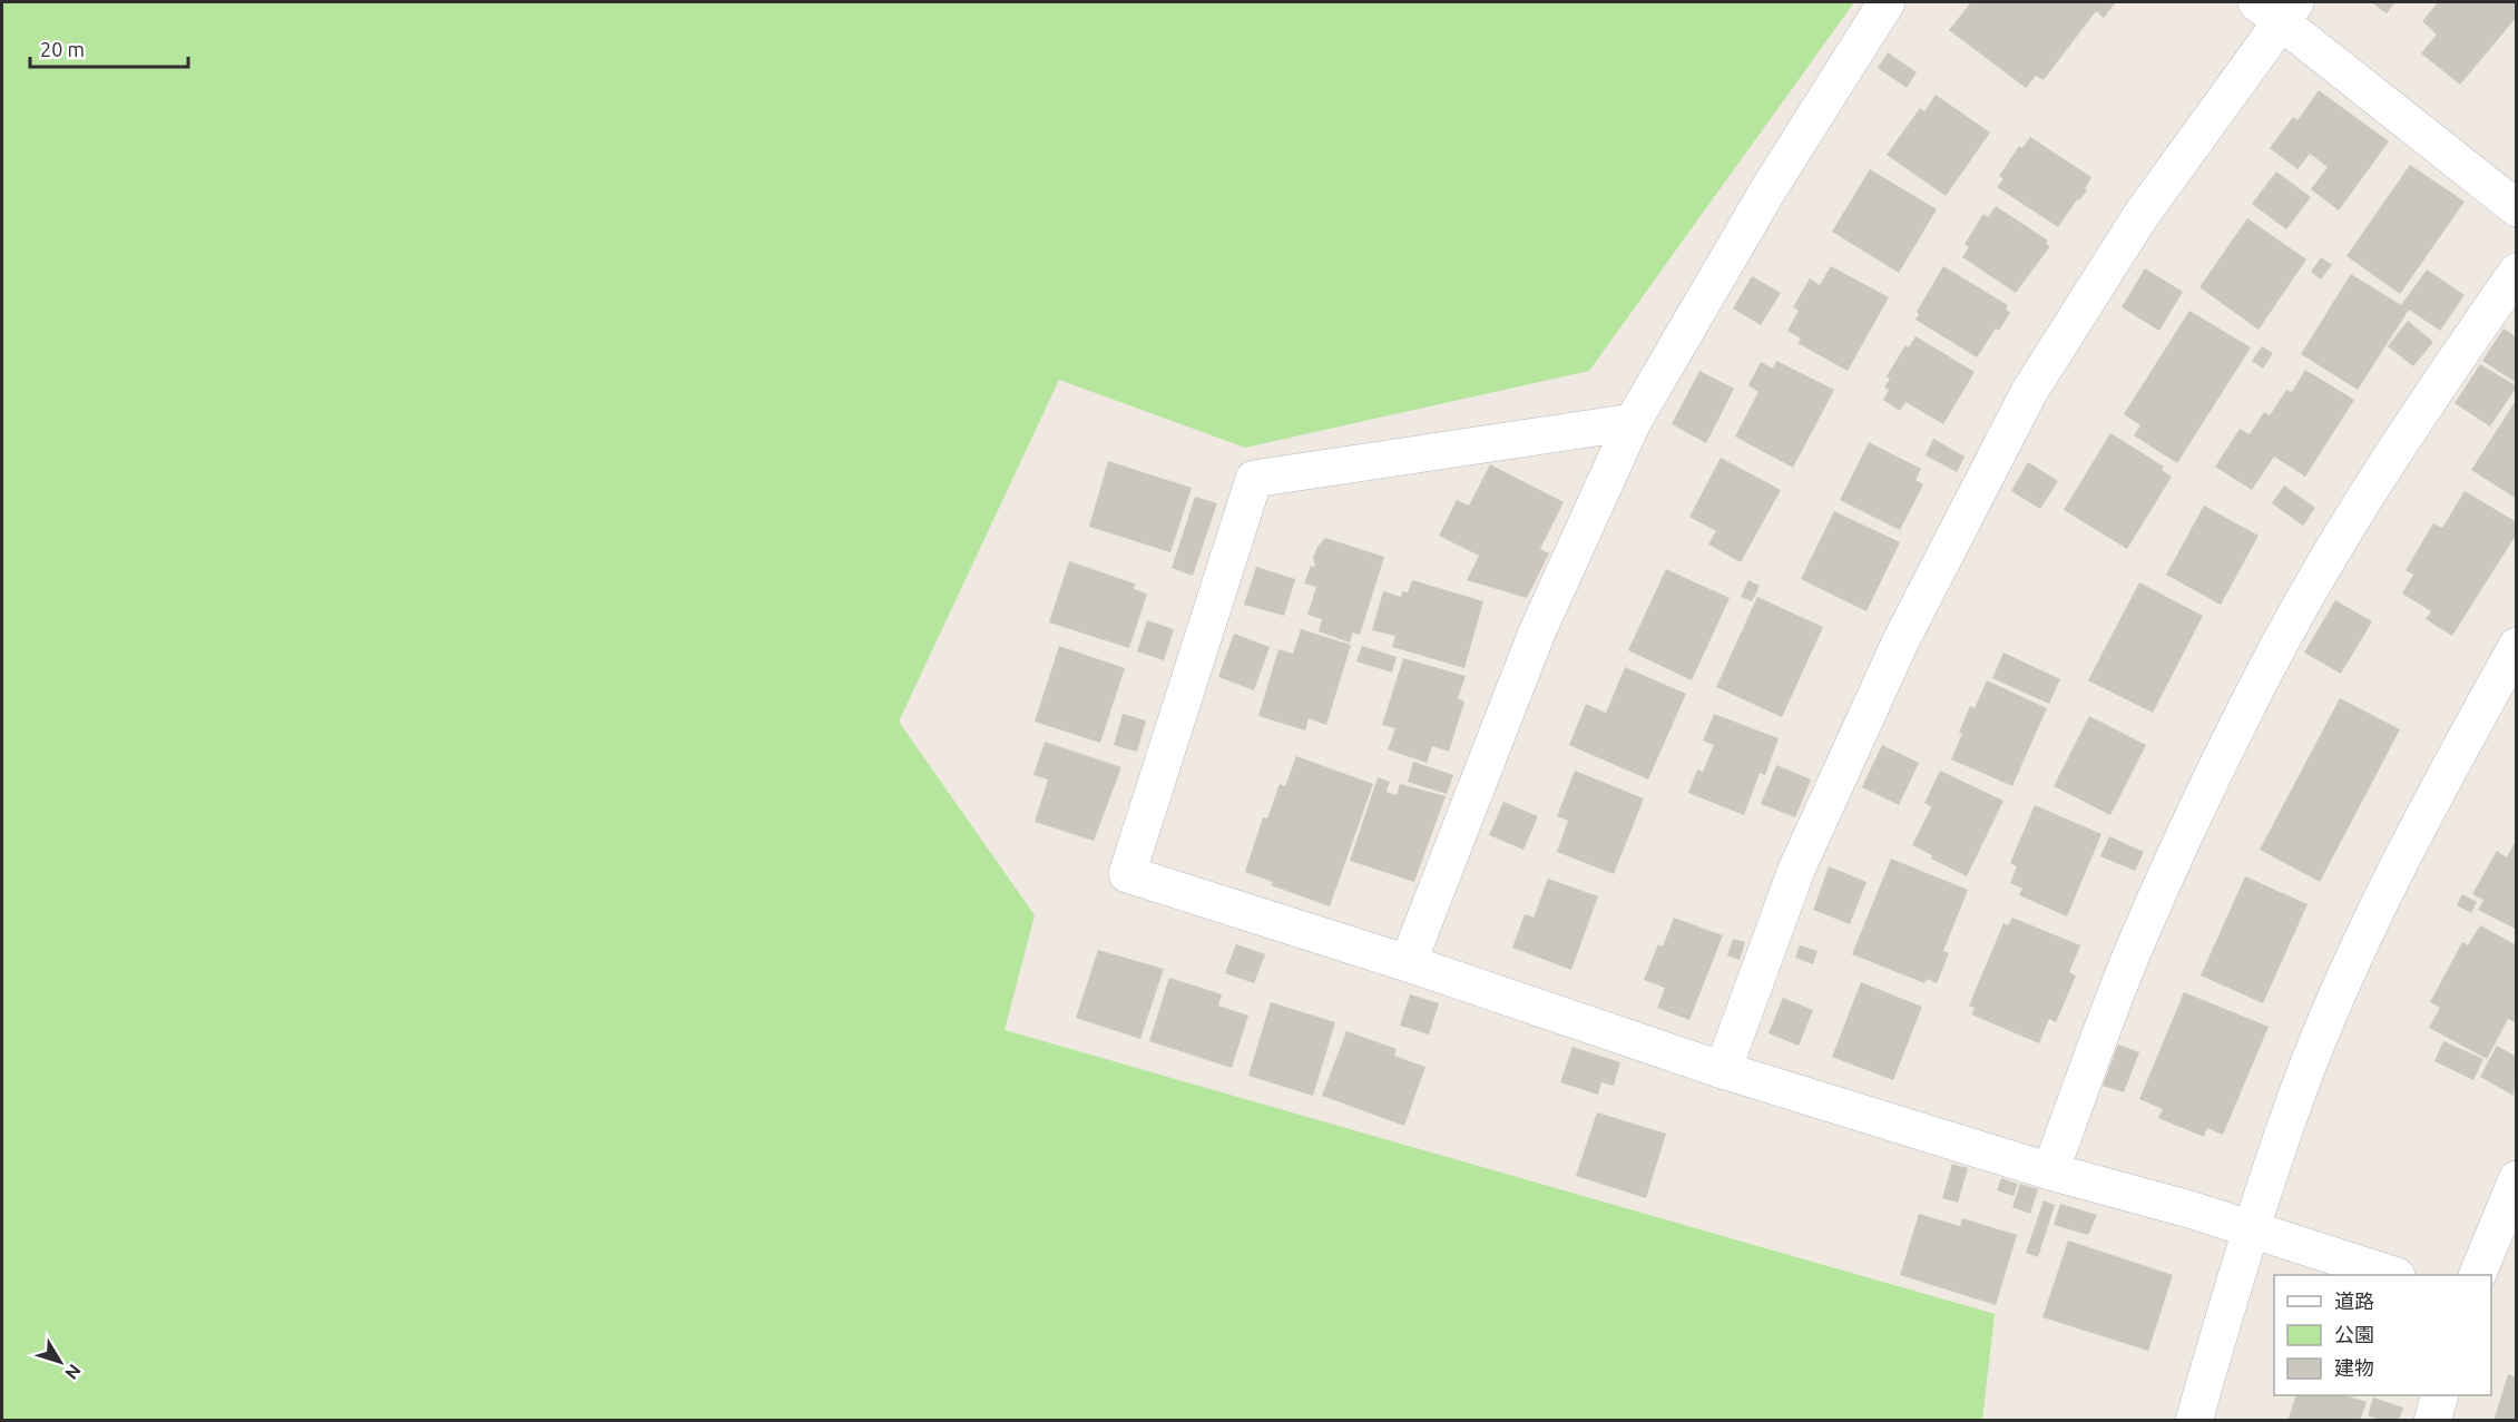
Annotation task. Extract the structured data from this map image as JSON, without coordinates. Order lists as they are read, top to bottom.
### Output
{
  "legend": ["道路", "公園", "建物"],
  "scale_bar": "20 m",
  "north": "bottom right"
}
